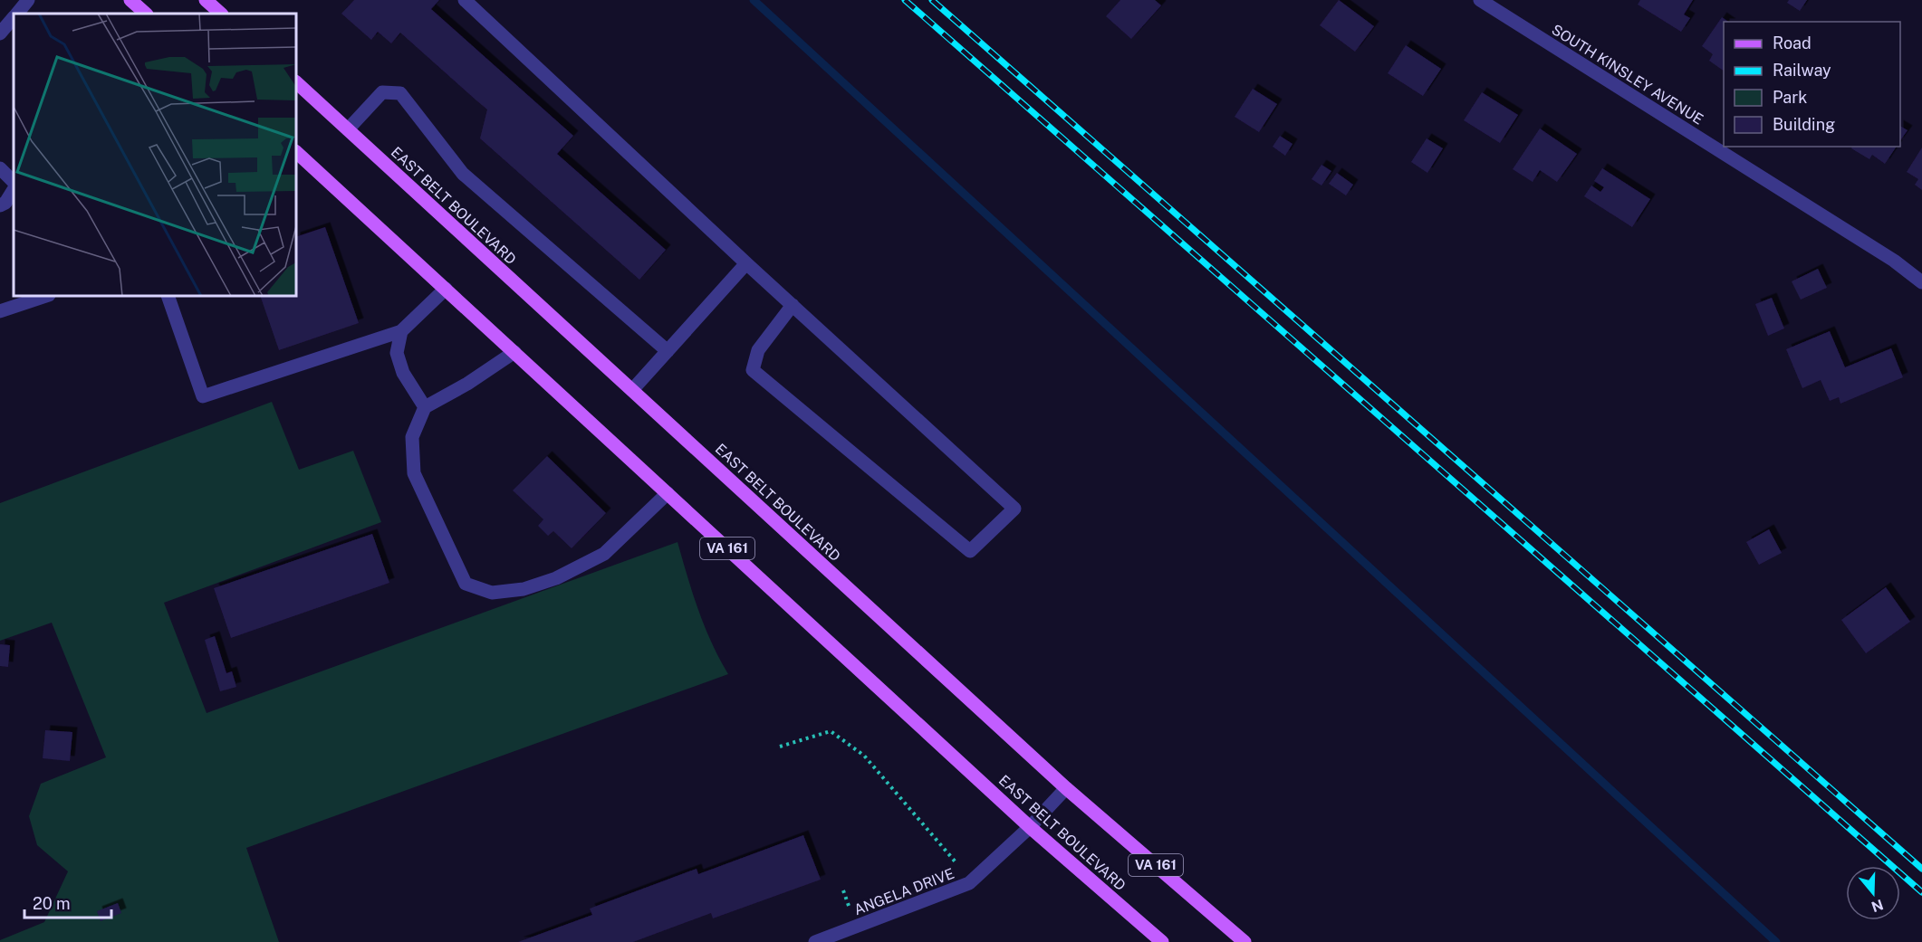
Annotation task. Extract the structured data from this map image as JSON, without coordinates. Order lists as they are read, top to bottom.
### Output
{
  "streets": {
    "main road": ["EAST BELT BOULEVARD", "VA 161"],
    "street": ["SOUTH KINSLEY AVENUE", "ANGELA DRIVE"]
  },
  "crossings": [
    ["EAST BELT BOULEVARD", "ANGELA DRIVE"]
  ],
  "legend": [
    "Road",
    "Railway",
    "Park",
    "Building"
  ],
  "scale_bar": "20 m",
  "north": "bottom"
}
